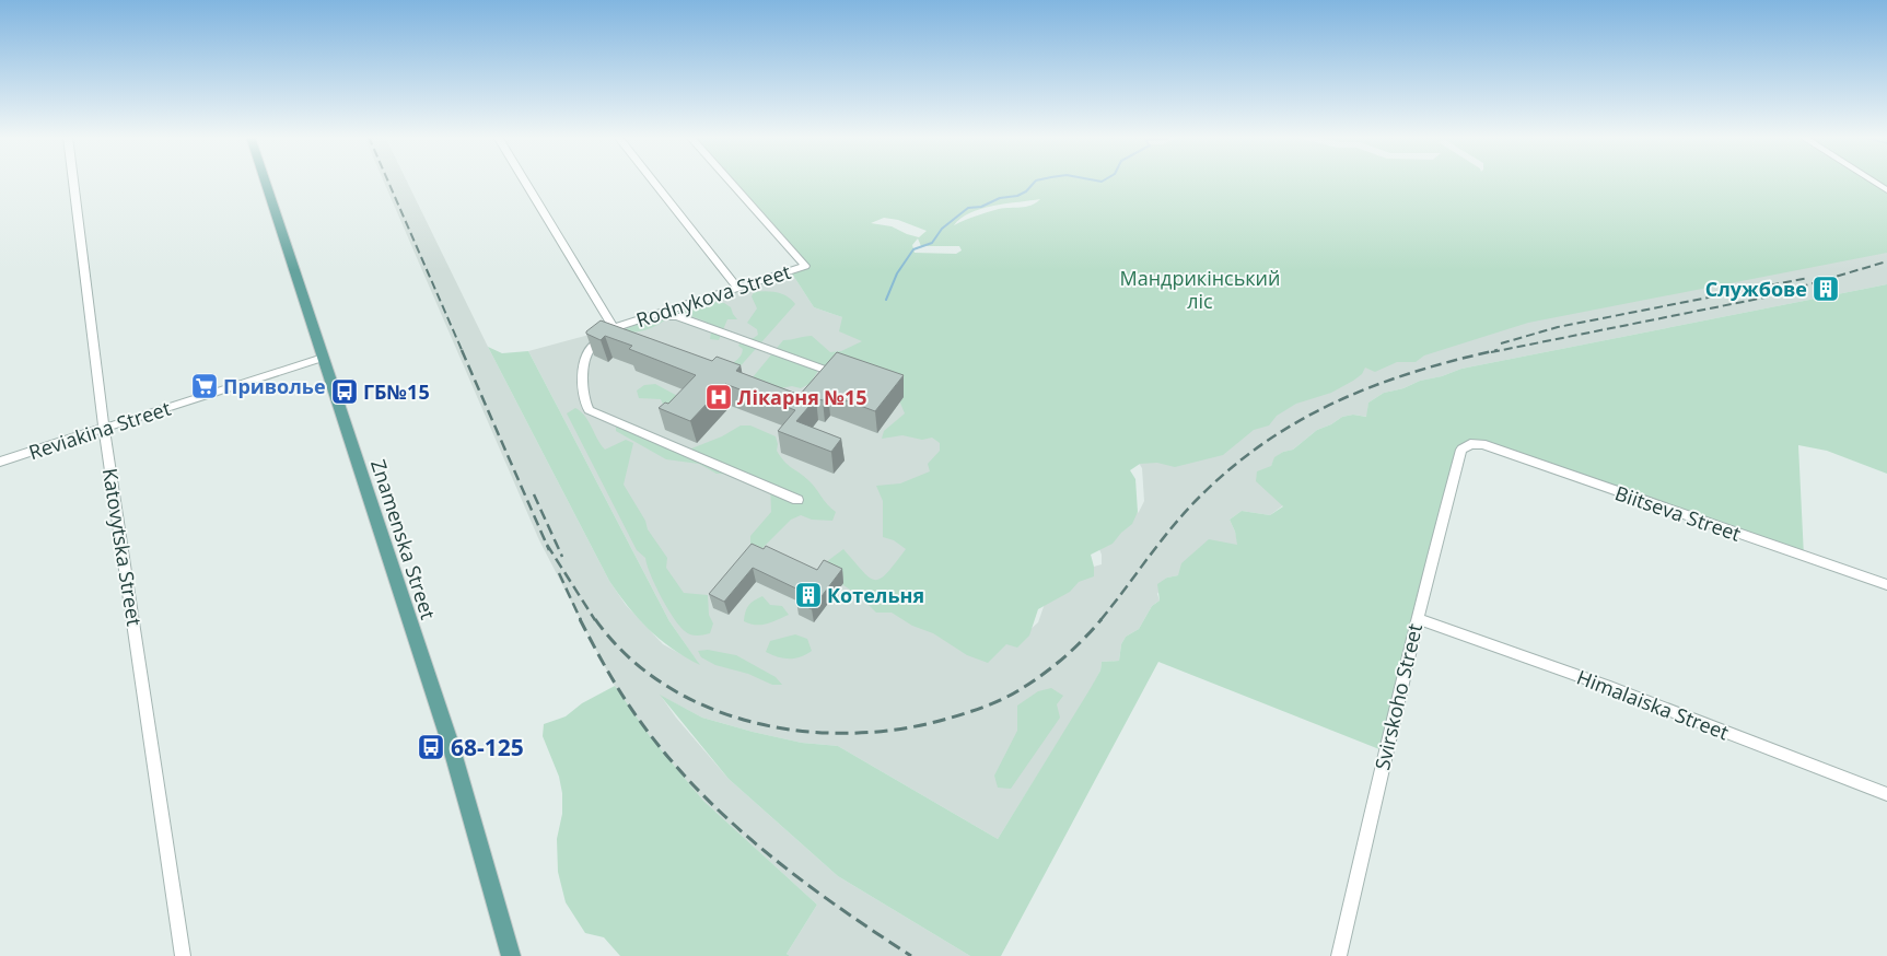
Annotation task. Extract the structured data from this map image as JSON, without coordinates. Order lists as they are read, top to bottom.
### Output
{
  "streets": {
    "main road": ["Znamenska Street"],
    "street": [
      "Rodnykova Street",
      "Reviakina Street",
      "Biitseva Street",
      "Katovytska Street",
      "Svirskoho Street",
      "Himalaiska Street"
    ]
  },
  "crossings": [
    ["Reviakina Street", "Znamenska Street"],
    ["Reviakina Street", "Katovytska Street"],
    ["Biitseva Street", "Svirskoho Street"],
    ["Svirskoho Street", "Himalaiska Street"]
  ],
  "parks": ["Мандрикінський ліс"],
  "places": {
    "building": ["Службове", "Котельня"],
    "supermarket": ["Приволье"],
    "bus stop": ["ГБ№15", "68-125"],
    "hospital": ["Лікарня №15"]
  }
}
